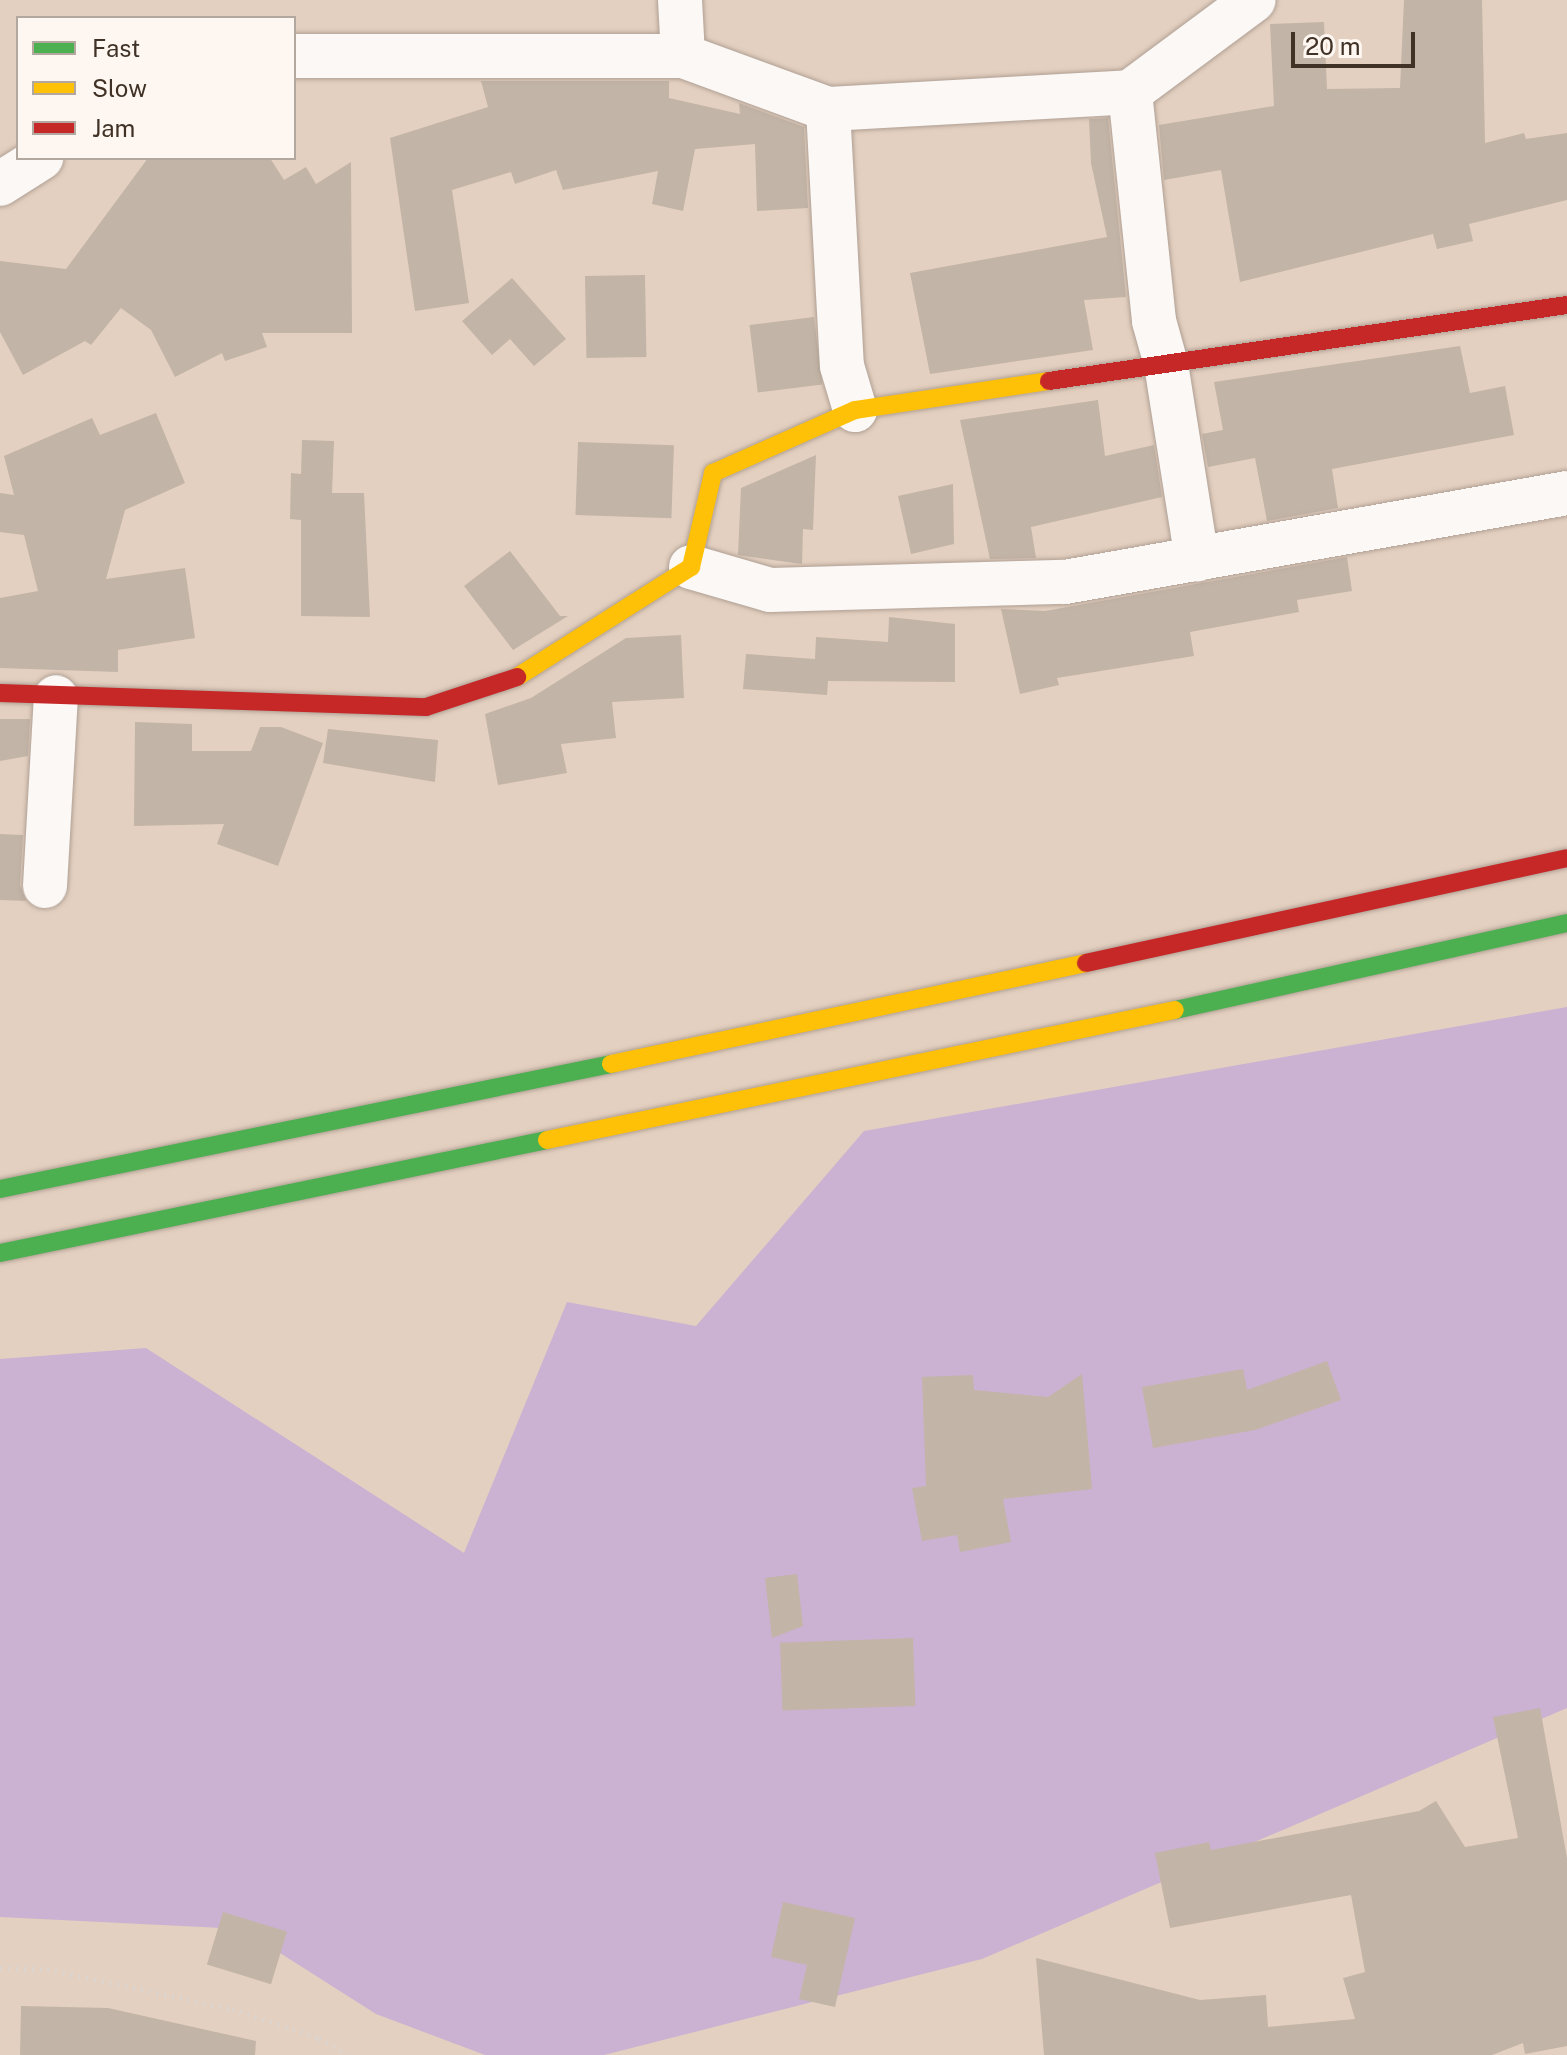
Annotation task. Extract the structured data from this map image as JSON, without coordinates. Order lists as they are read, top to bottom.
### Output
{
  "legend": ["Fast", "Slow", "Jam"],
  "scale_bar": "20 m"
}
